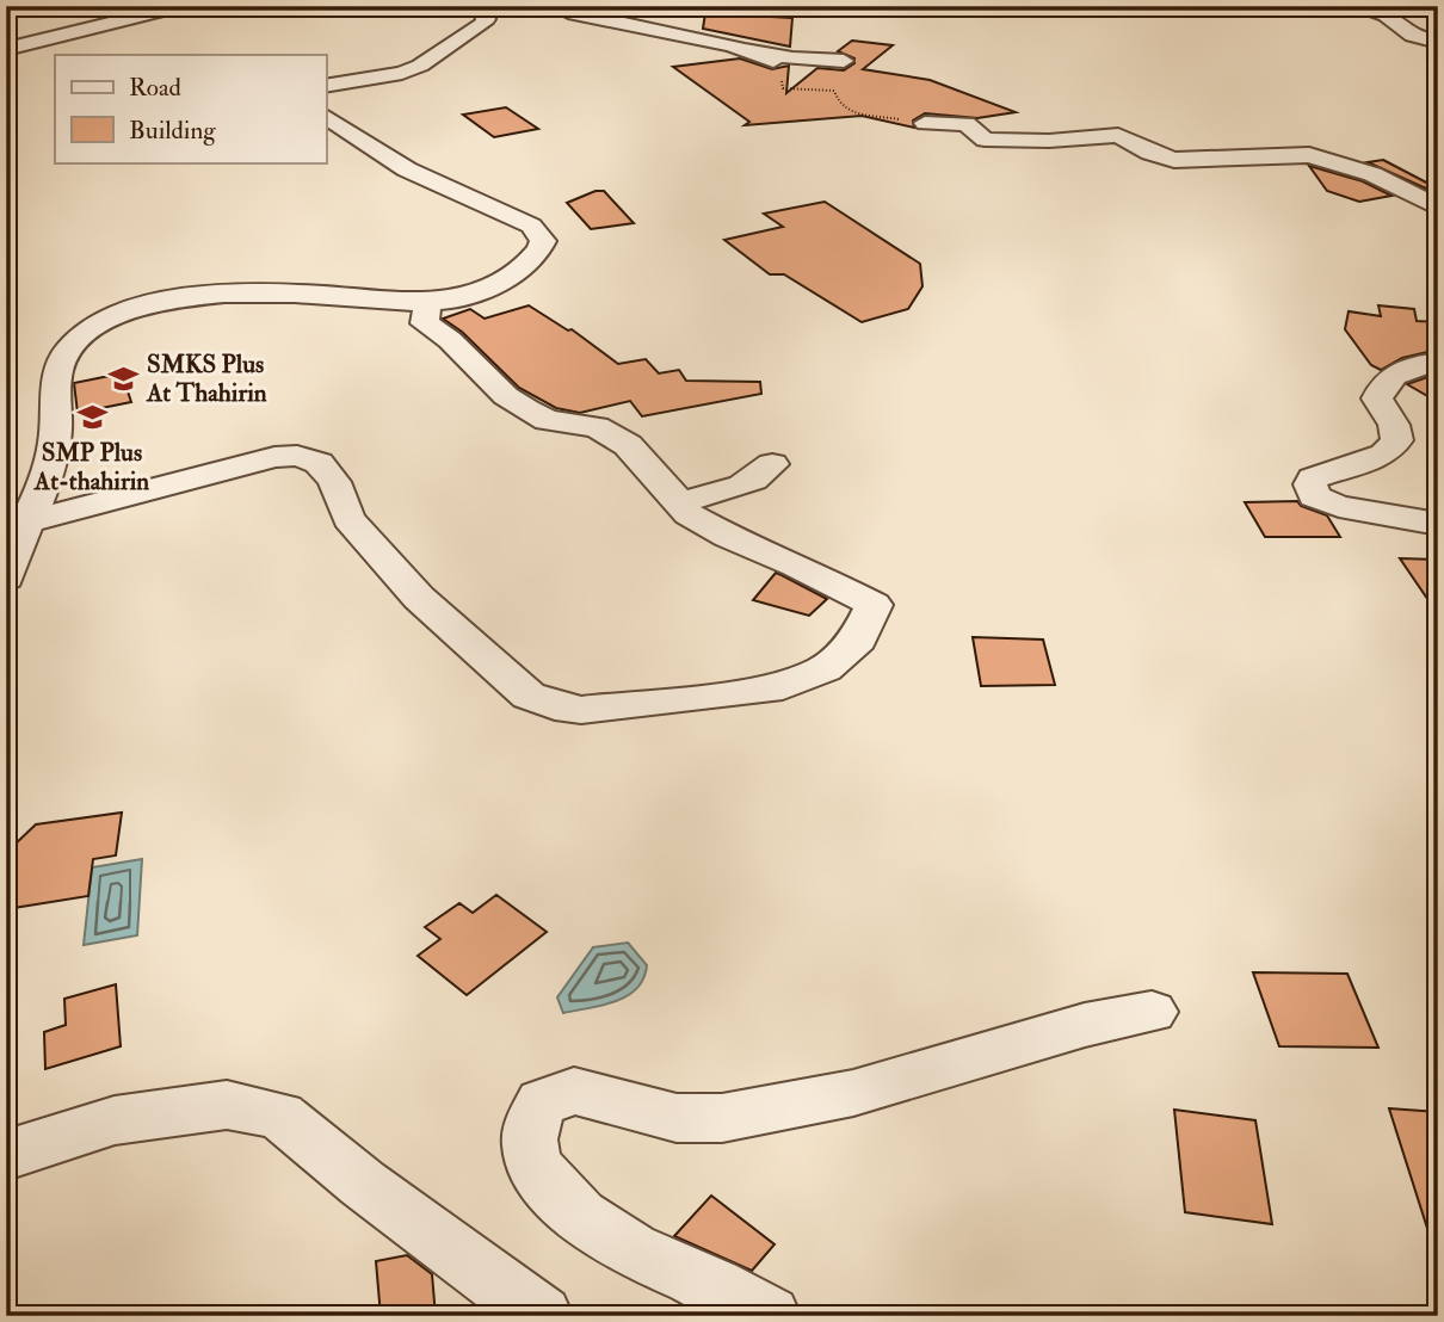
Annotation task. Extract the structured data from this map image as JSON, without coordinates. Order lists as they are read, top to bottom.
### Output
{
  "places": {
    "school or university": ["SMKS Plus At Thahirin", "SMP Plus At-thahirin"]
  },
  "legend": ["Road", "Building"]
}
